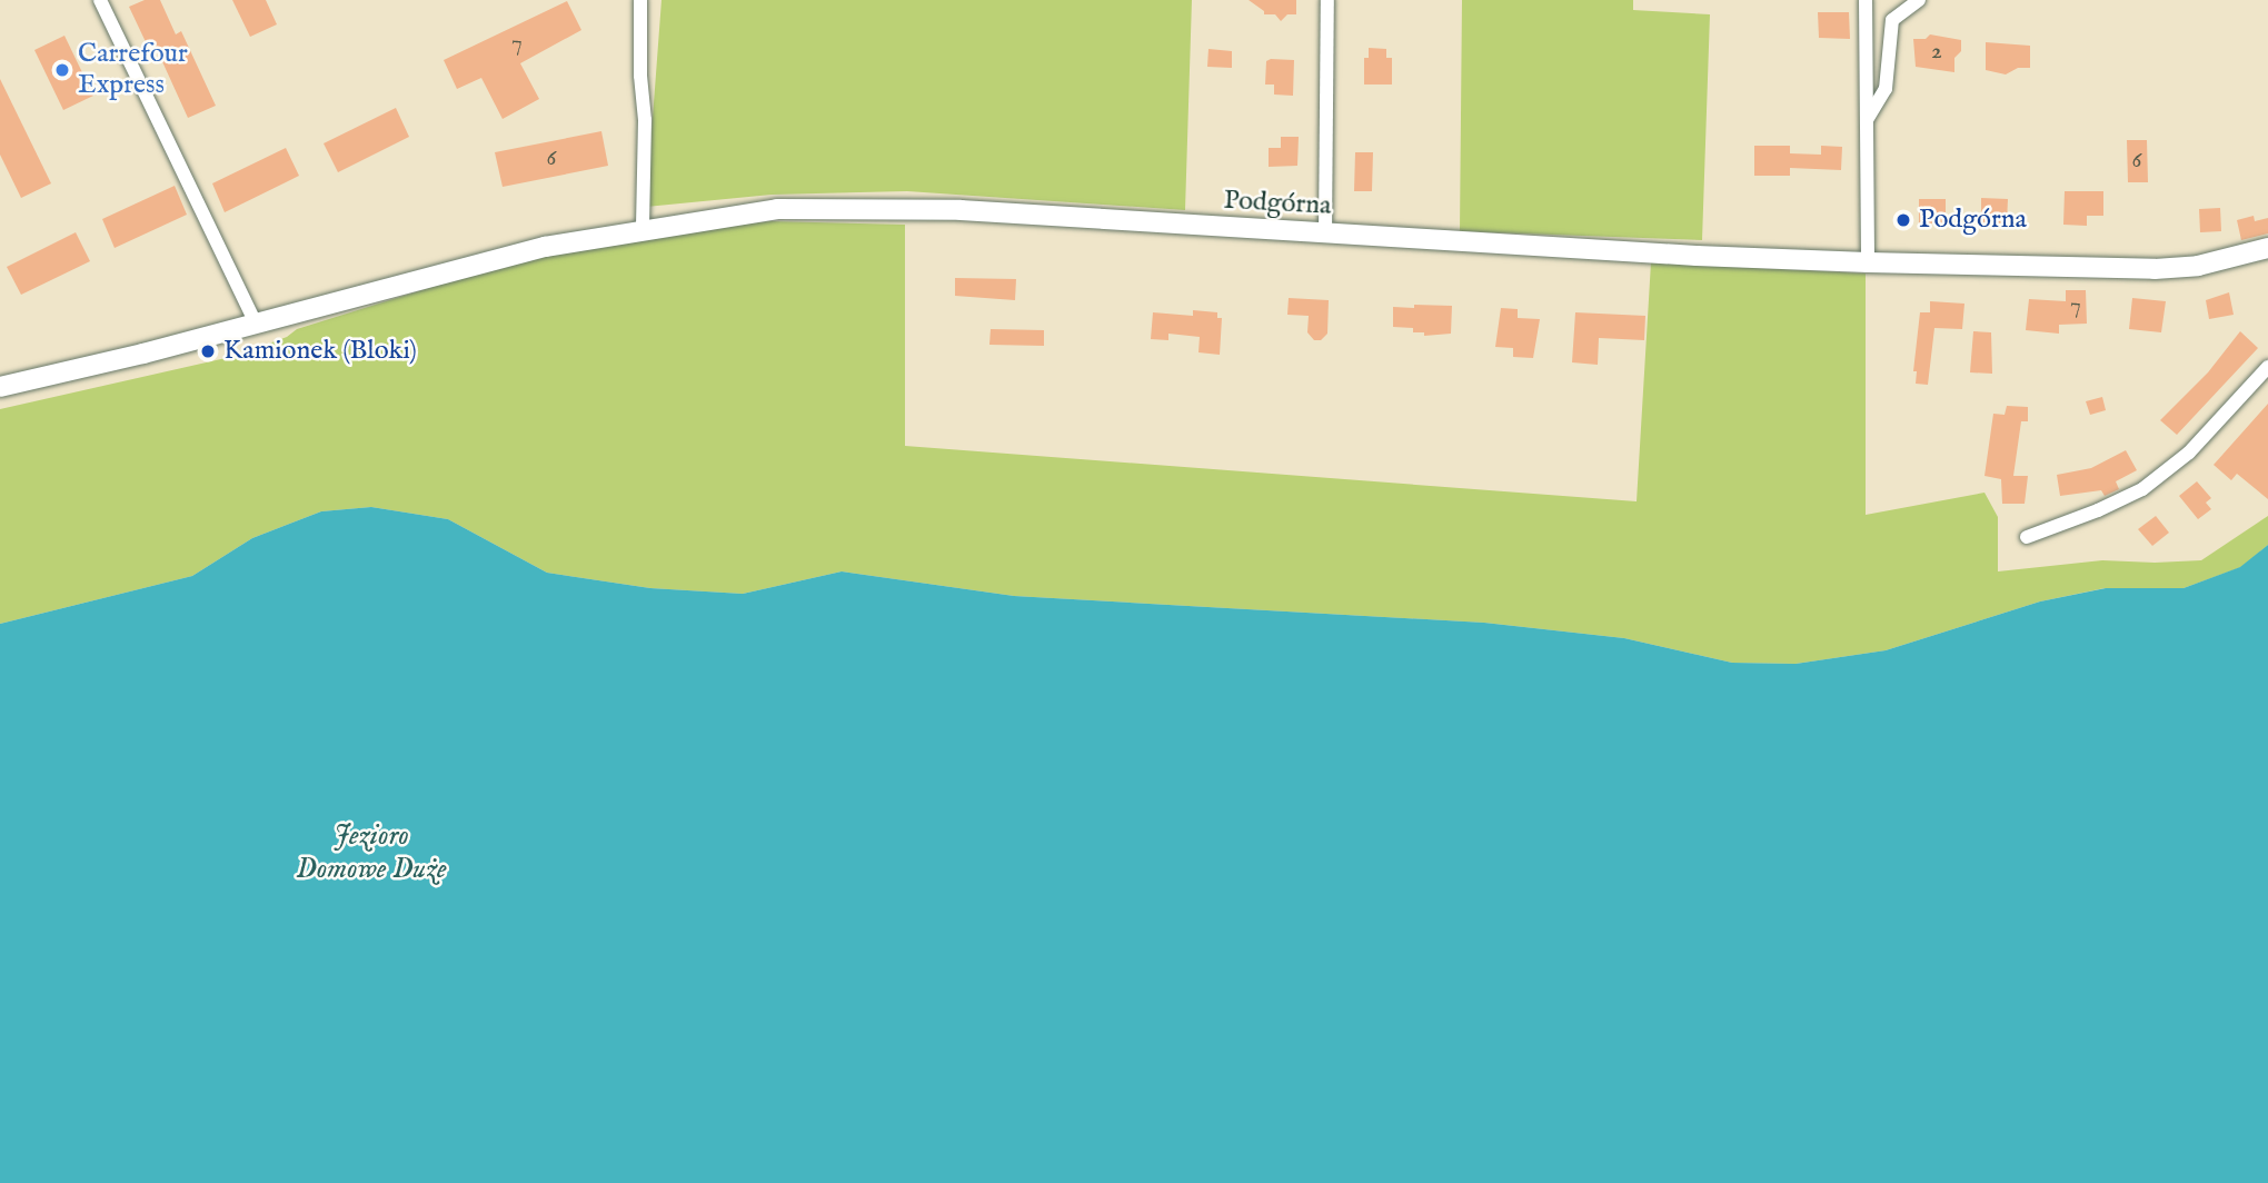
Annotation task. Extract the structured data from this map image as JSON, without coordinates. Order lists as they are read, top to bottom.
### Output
{
  "streets": {
    "street": ["Podgórna"]
  },
  "water": ["Jezioro Domowe Duże"],
  "places": ["Carrefour Express", "Podgórna", "Kamionek (Bloki)"],
  "house_numbers": [
    "7",
    "2",
    "6",
    "6",
    "7"
  ]
}
